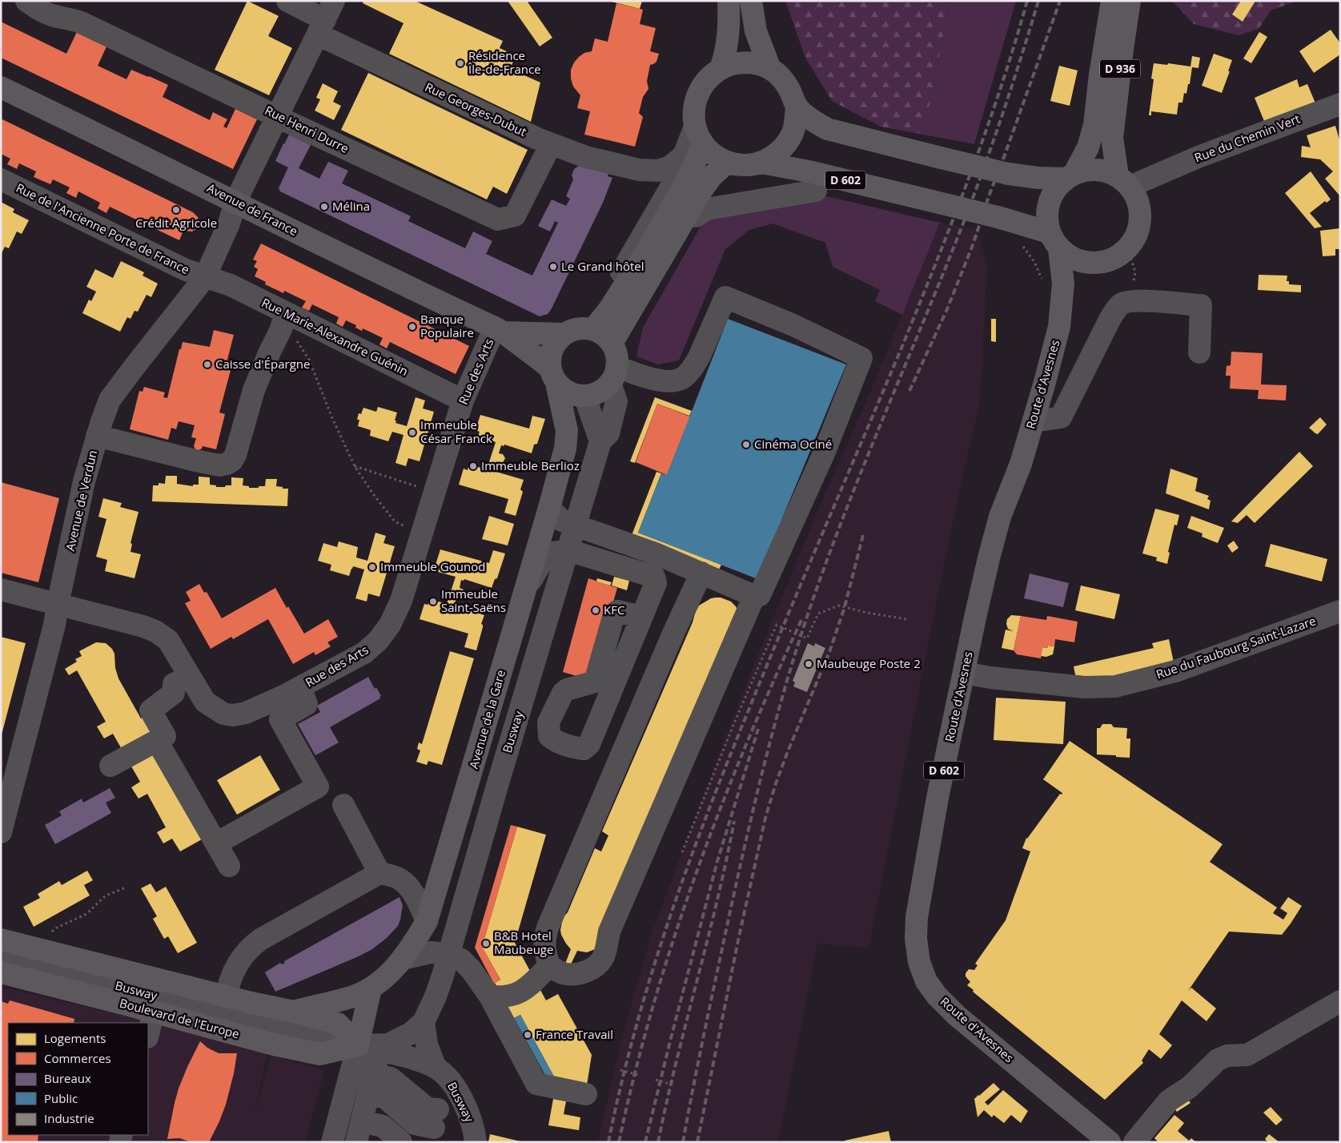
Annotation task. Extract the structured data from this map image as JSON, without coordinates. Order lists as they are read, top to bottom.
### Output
{
  "streets": {
    "main road": [
      "D 936",
      "D 602",
      "Avenue de France",
      "Route d'Avesnes",
      "Avenue de la Gare",
      "Boulevard de l'Europe"
    ],
    "street": [
      "Rue Georges-Dubut",
      "Rue Henri Durre",
      "Rue du Chemin Vert",
      "Rue de l'Ancienne Porte de France",
      "Rue Marie-Alexandre Guénin",
      "Rue des Arts",
      "Avenue de Verdun",
      "Rue du Faubourg Saint-Lazare",
      "Busway"
    ]
  },
  "crossings": [
    ["D 936", "Rue du Chemin Vert"],
    ["D 936", "D 602"],
    ["D 936", "Route d'Avesnes"],
    ["Rue Georges-Dubut", "Rue Henri Durre"],
    ["Rue Georges-Dubut", "D 602"],
    ["Rue Georges-Dubut", "Avenue de Verdun"],
    ["Rue Henri Durre", "Avenue de Verdun"],
    ["Rue du Chemin Vert", "D 602"],
    ["Rue du Chemin Vert", "Route d'Avesnes"],
    ["D 602", "Route d'Avesnes"],
    ["Avenue de France", "Rue des Arts"],
    ["Avenue de France", "Avenue de Verdun"],
    ["Rue de l'Ancienne Porte de France", "Rue Marie-Alexandre Guénin"],
    ["Rue de l'Ancienne Porte de France", "Avenue de Verdun"],
    ["Rue Marie-Alexandre Guénin", "Rue des Arts"],
    ["Rue Marie-Alexandre Guénin", "Avenue de Verdun"],
    ["Rue des Arts", "Avenue de Verdun"],
    ["Route d'Avesnes", "Rue du Faubourg Saint-Lazare"],
    ["Avenue de la Gare", "Busway"],
    ["Busway", "Boulevard de l'Europe"]
  ],
  "places": [
    "Résidence Île-de-France",
    "Mélina",
    "Crédit Agricole",
    "Le Grand hôtel",
    "Banque Populaire",
    "Caisse d'Épargne",
    "Immeuble César Franck",
    "Cinéma Ociné",
    "Immeuble Berlioz",
    "Immeuble Gounod",
    "Immeuble Saint-Saëns",
    "KFC",
    "Maubeuge Poste 2",
    "B&B Hotel Maubeuge",
    "France Travail"
  ],
  "legend": [
    "Logements",
    "Commerces",
    "Bureaux",
    "Public",
    "Industrie"
  ]
}
